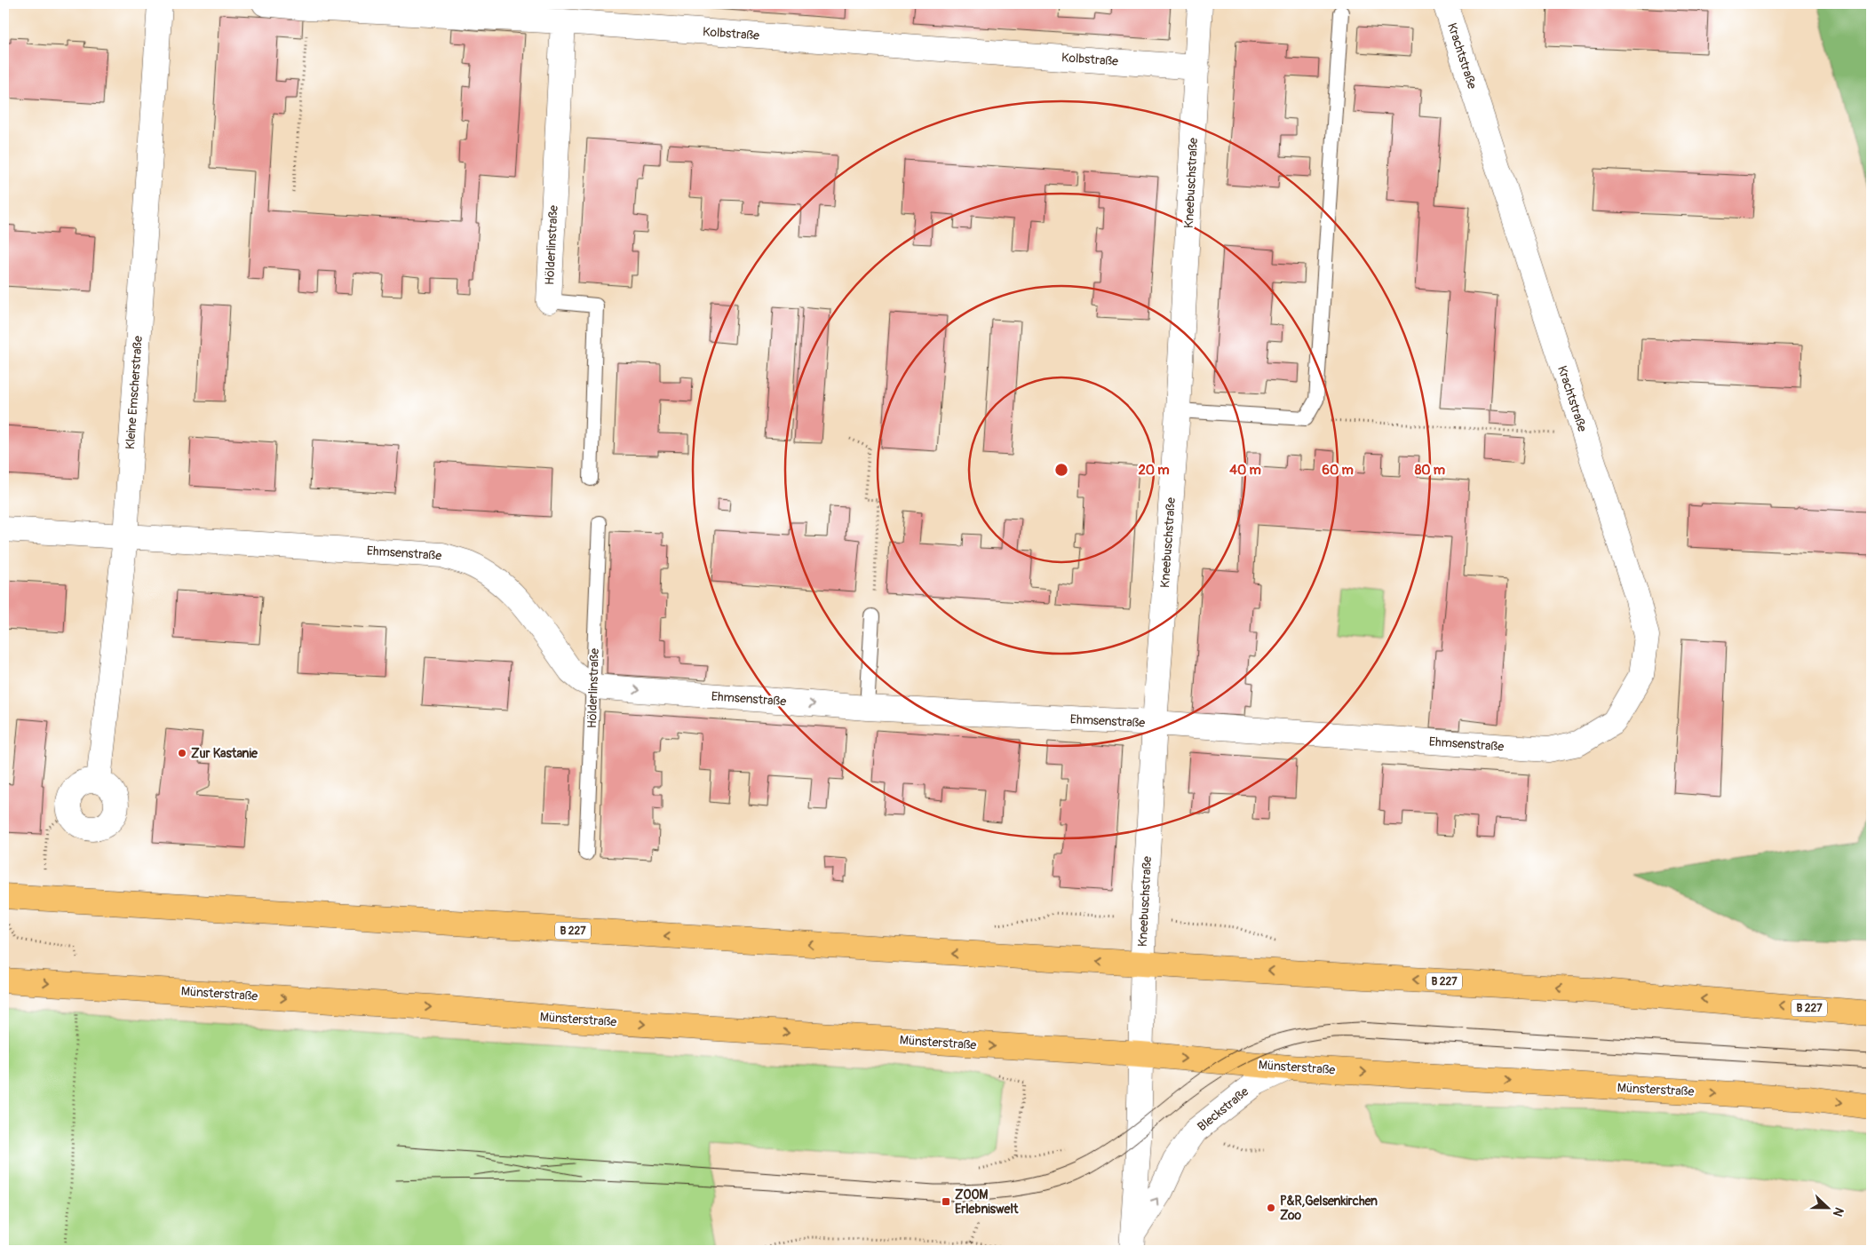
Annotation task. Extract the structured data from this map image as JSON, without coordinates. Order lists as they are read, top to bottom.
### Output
{
  "streets": {
    "main road": ["B 227", "Münsterstraße"],
    "street": [
      "Kolbstraße",
      "Krachtstraße",
      "Kneebuschstraße",
      "Hölderlinstraße",
      "Kleine Emscherstraße",
      "Ehmsenstraße",
      "Bleckstraße"
    ]
  },
  "crossings": [
    ["Kolbstraße", "Kneebuschstraße"],
    ["Kolbstraße", "Hölderlinstraße"],
    ["Krachtstraße", "Ehmsenstraße"],
    ["Kneebuschstraße", "Ehmsenstraße"],
    ["Kneebuschstraße", "B 227"],
    ["Kneebuschstraße", "Münsterstraße"],
    ["Kneebuschstraße", "Bleckstraße"],
    ["Hölderlinstraße", "Ehmsenstraße"],
    ["Kleine Emscherstraße", "Ehmsenstraße"],
    ["Münsterstraße", "Bleckstraße"]
  ],
  "one_way": ["Bleckstraße"],
  "places": {
    "other": ["Zur Kastanie", "P&R,Gelsenkirchen Zoo"],
    "transit": ["ZOOM Erlebniswelt"]
  },
  "north": "right",
  "rings": [
    "20 m",
    "40 m",
    "60 m",
    "80 m"
  ]
}
